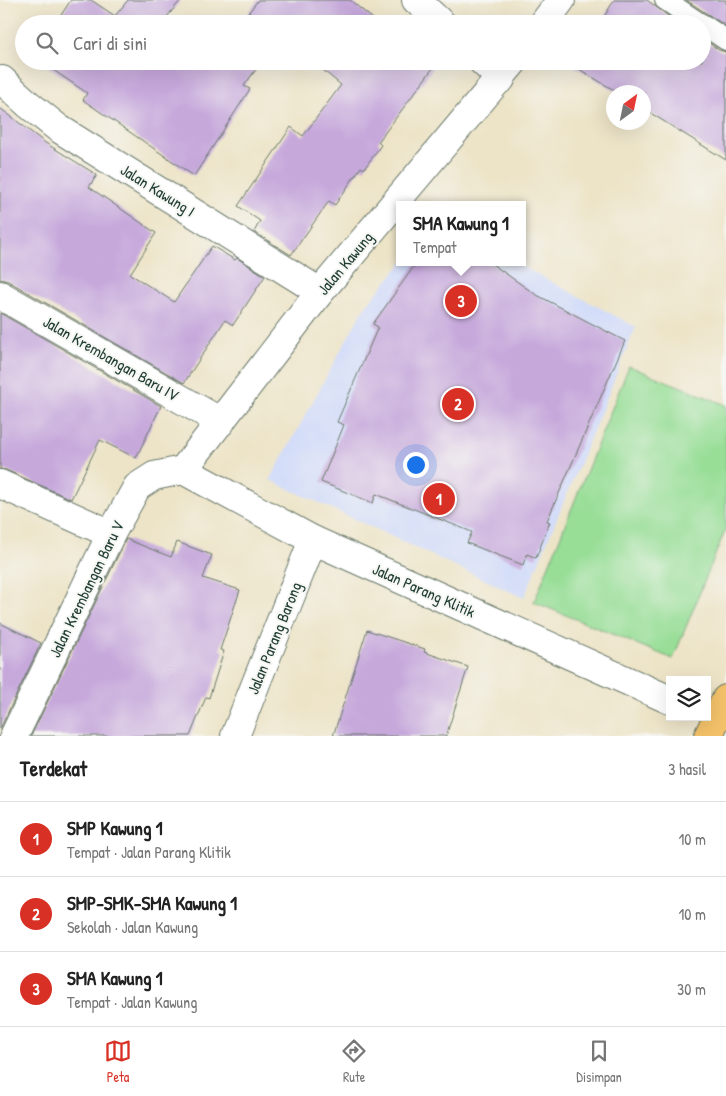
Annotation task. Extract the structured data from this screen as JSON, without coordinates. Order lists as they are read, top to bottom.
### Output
{
  "streets": {
    "street": [
      "Jalan Kawung I",
      "Jalan Kawung",
      "Jalan Krembangan Baru IV",
      "Jalan Krembangan Baru V",
      "Jalan Parang Klitik",
      "Jalan Parang Barong"
    ]
  },
  "crossings": [
    ["Jalan Kawung I", "Jalan Kawung"],
    ["Jalan Kawung", "Jalan Krembangan Baru IV"],
    ["Jalan Kawung", "Jalan Krembangan Baru V"],
    ["Jalan Kawung", "Jalan Parang Klitik"],
    ["Jalan Krembangan Baru V", "Jalan Parang Klitik"],
    ["Jalan Parang Klitik", "Jalan Parang Barong"]
  ],
  "north": "top right",
  "page": {
    "search": "Cari di sini",
    "popup": ["SMA Kawung 1", "Tempat"],
    "pins": ["3", "2", "1"],
    "heading": ["Terdekat", "3 hasil"],
    "list": [
      {
        "mark": "1",
        "name": "SMP Kawung 1",
        "note": "Tempat · Jalan Parang Klitik",
        "value": "10 m"
      },
      {
        "mark": "2",
        "name": "SMP-SMK-SMA Kawung 1",
        "note": "Sekolah · Jalan Kawung",
        "value": "10 m"
      },
      {
        "mark": "3",
        "name": "SMA Kawung 1",
        "note": "Tempat · Jalan Kawung",
        "value": "30 m"
      }
    ],
    "nav": ["Peta", "Rute", "Disimpan"]
  }
}
